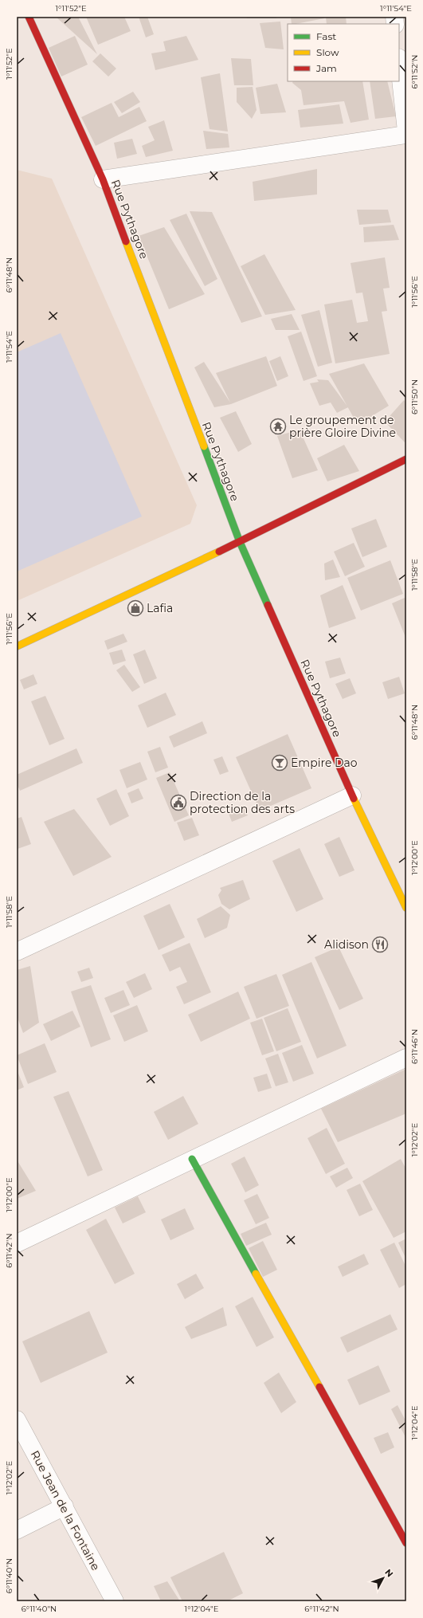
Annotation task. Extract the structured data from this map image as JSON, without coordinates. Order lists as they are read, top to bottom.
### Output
{
  "streets": {
    "street": ["Rue Pythagore", "Rue Jean de la Fontaine"]
  },
  "places": {
    "temple": ["Le groupement de prière Gloire Divine"],
    "shop": ["Lafia"],
    "bar": ["Empire Dao"],
    "public building": ["Direction de la protection des arts"],
    "restaurant": ["Alidison"]
  },
  "legend": ["Fast", "Slow", "Jam"],
  "north": "top right",
  "coordinates": [
    "1°11'52\"E",
    "1°11'54\"E",
    "6°11'52\"N",
    "6°11'48\"N",
    "1°11'56\"E",
    "6°11'50\"N",
    "1°11'58\"E",
    "1°12'00\"E",
    "6°11'46\"N",
    "1°12'02\"E",
    "6°11'42\"N",
    "1°12'04\"E",
    "6°11'40\"N"
  ]
}
